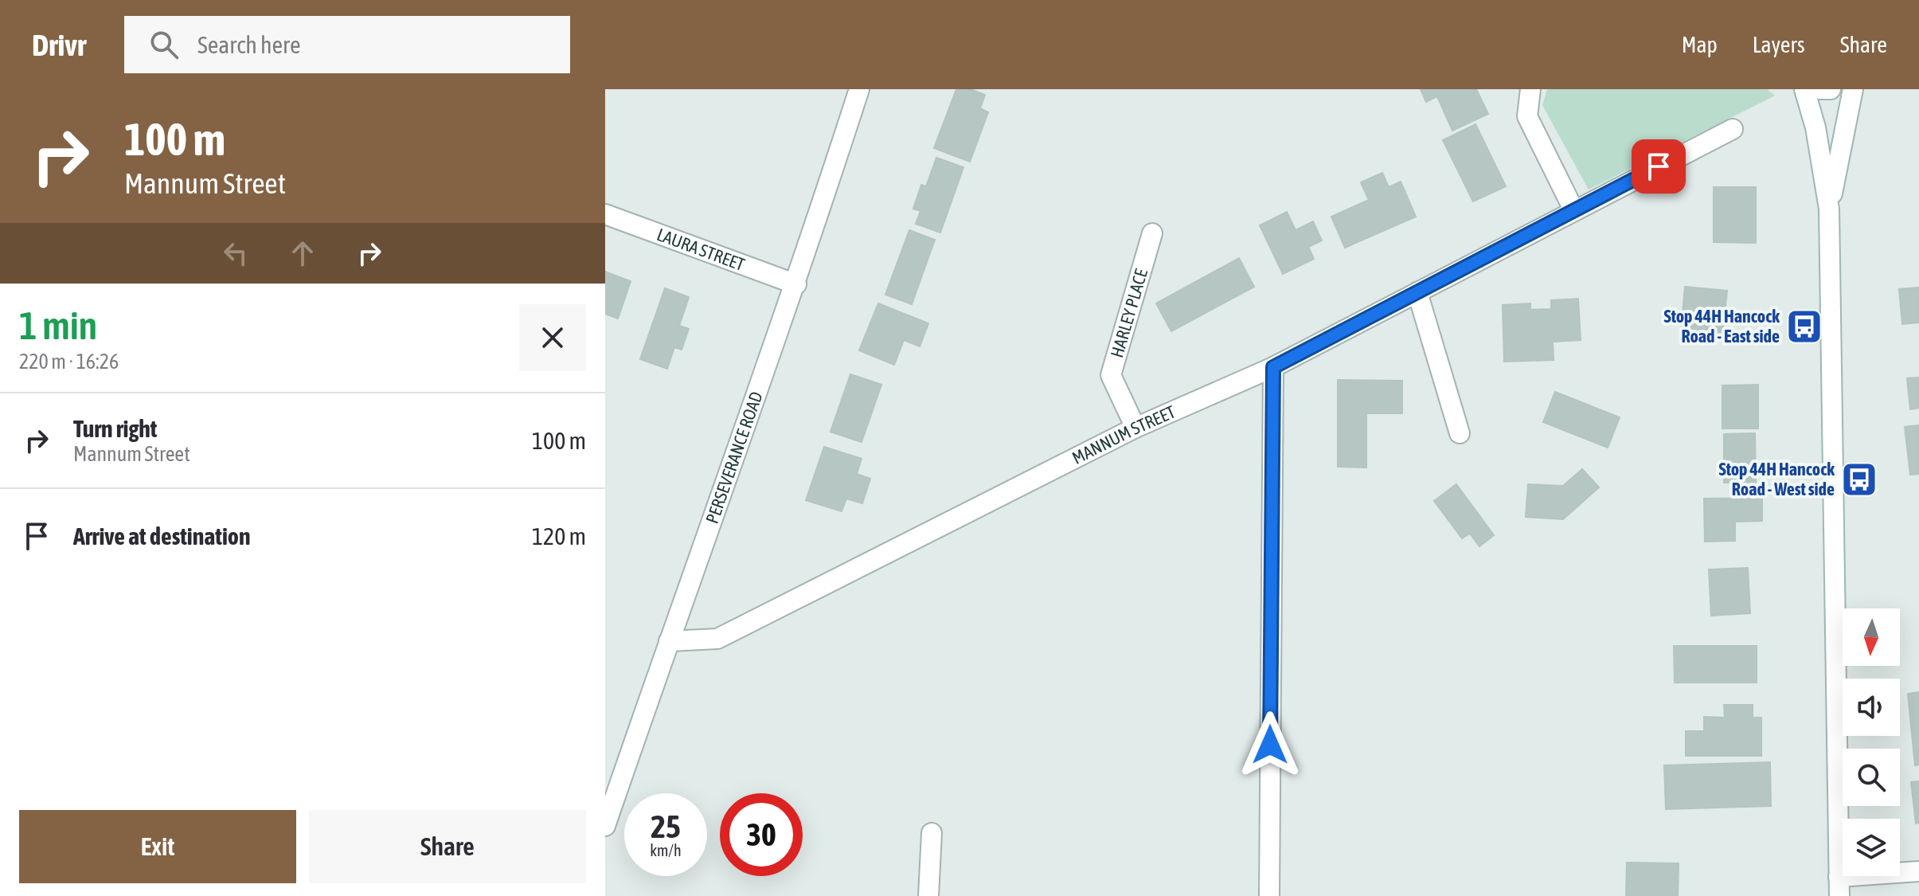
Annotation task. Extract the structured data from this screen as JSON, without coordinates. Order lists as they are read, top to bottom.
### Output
{
  "streets": {
    "street": [
      "LAURA STREET",
      "HARLEY PLACE",
      "MANNUM STREET",
      "PERSEVERANCE ROAD"
    ]
  },
  "crossings": [
    ["LAURA STREET", "PERSEVERANCE ROAD"],
    ["HARLEY PLACE", "MANNUM STREET"],
    ["MANNUM STREET", "PERSEVERANCE ROAD"]
  ],
  "places": {
    "bus stop": ["Stop 44H Hancock Road - East side", "Stop 44H Hancock Road - West side"]
  },
  "north": "bottom",
  "page": {
    "header": "Drivr",
    "search": "Search here",
    "nav": ["Map", "Layers", "Share"],
    "turn": ["100 m", "Mannum Street"],
    "heading": ["1 min", "220 m · 16:26"],
    "list": [
      {
        "name": "Turn right",
        "note": "Mannum Street",
        "value": "100 m"
      },
      {
        "name": "Arrive at destination",
        "value": "120 m"
      }
    ],
    "speed": "25 km/h",
    "limit": "30",
    "buttons": ["Exit", "Share"]
  }
}
